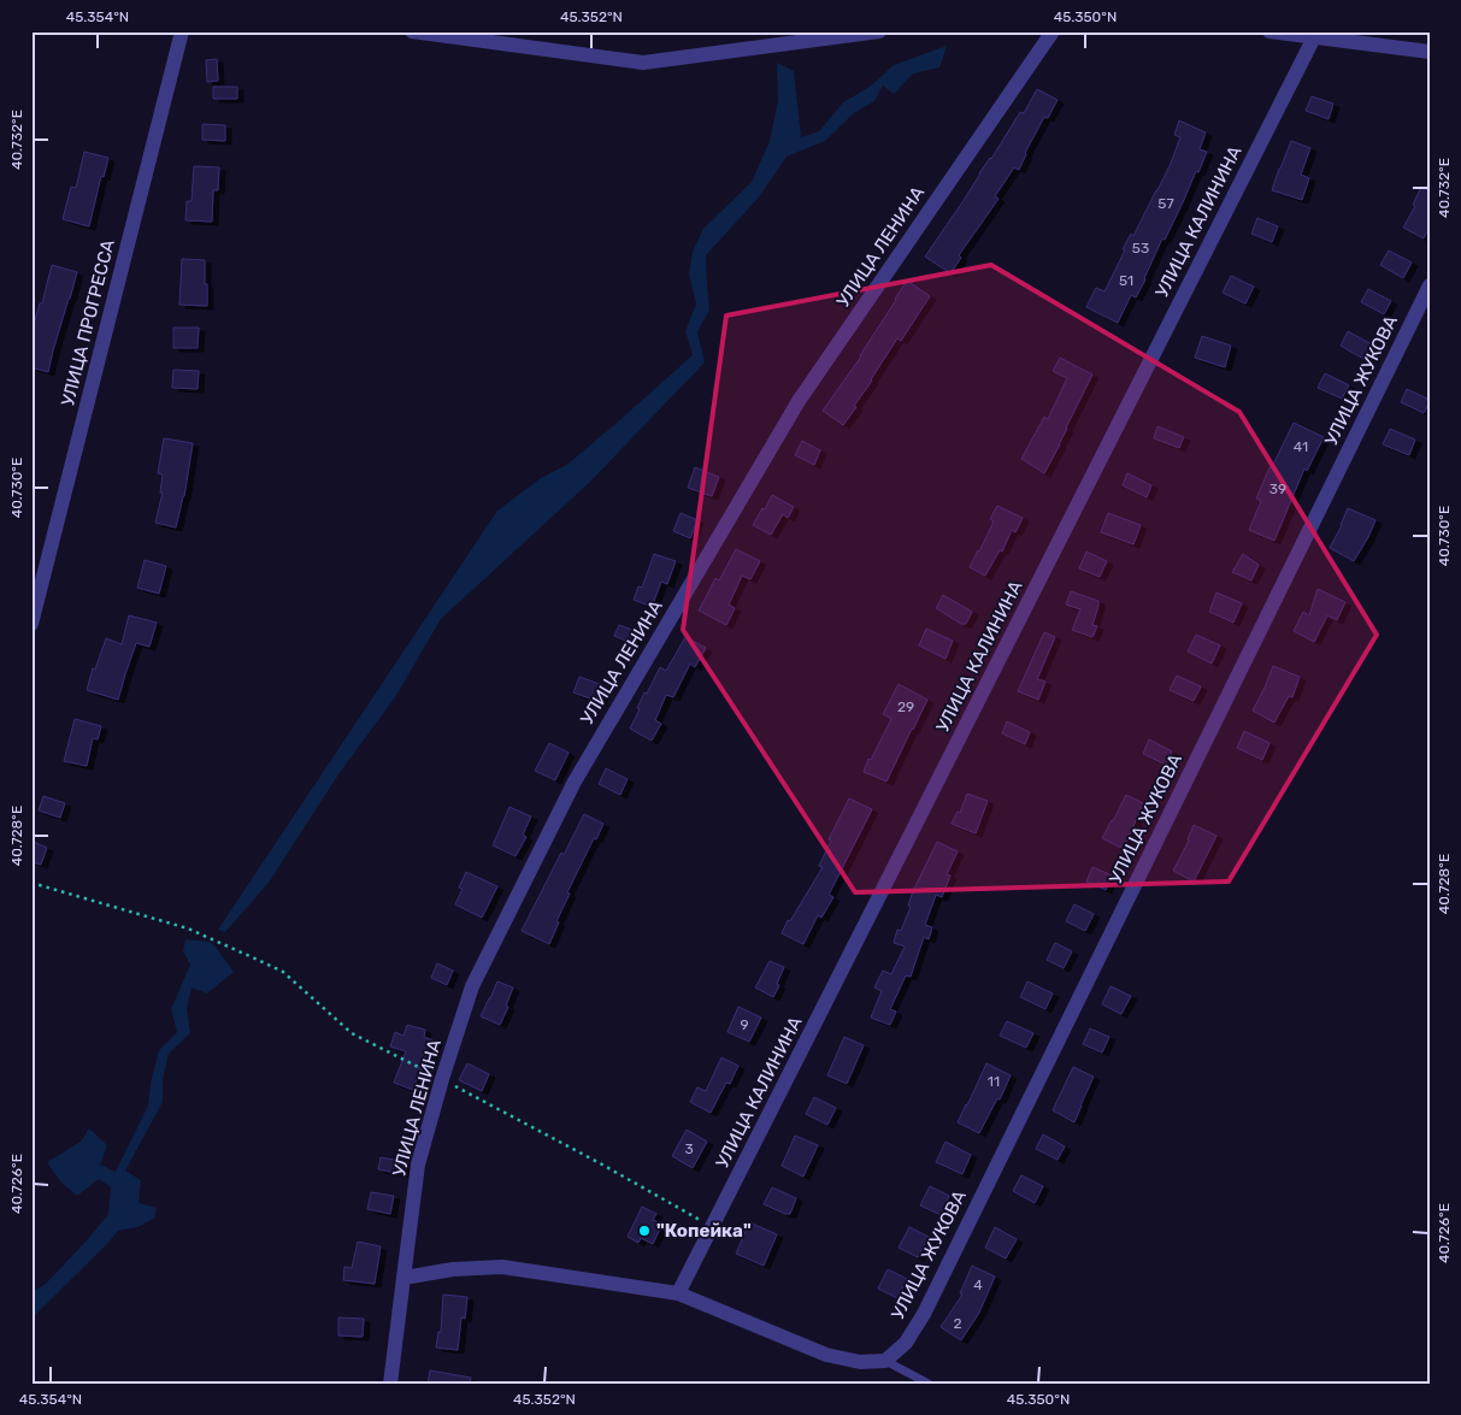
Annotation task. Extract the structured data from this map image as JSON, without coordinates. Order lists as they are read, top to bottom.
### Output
{
  "streets": {
    "street": [
      "УЛИЦА КАЛИНИНА",
      "УЛИЦА ЛЕНИНА",
      "УЛИЦА ПРОГРЕССА",
      "УЛИЦА ЖУКОВА"
    ]
  },
  "places": ["\"Копейка\""],
  "house_numbers": [
    "57",
    "53",
    "51",
    "41",
    "39",
    "29",
    "9",
    "11",
    "3",
    "4",
    "2"
  ],
  "coordinates": [
    "45.354°N",
    "45.352°N",
    "45.350°N",
    "40.732°E",
    "40.730°E",
    "40.728°E",
    "40.726°E"
  ]
}
